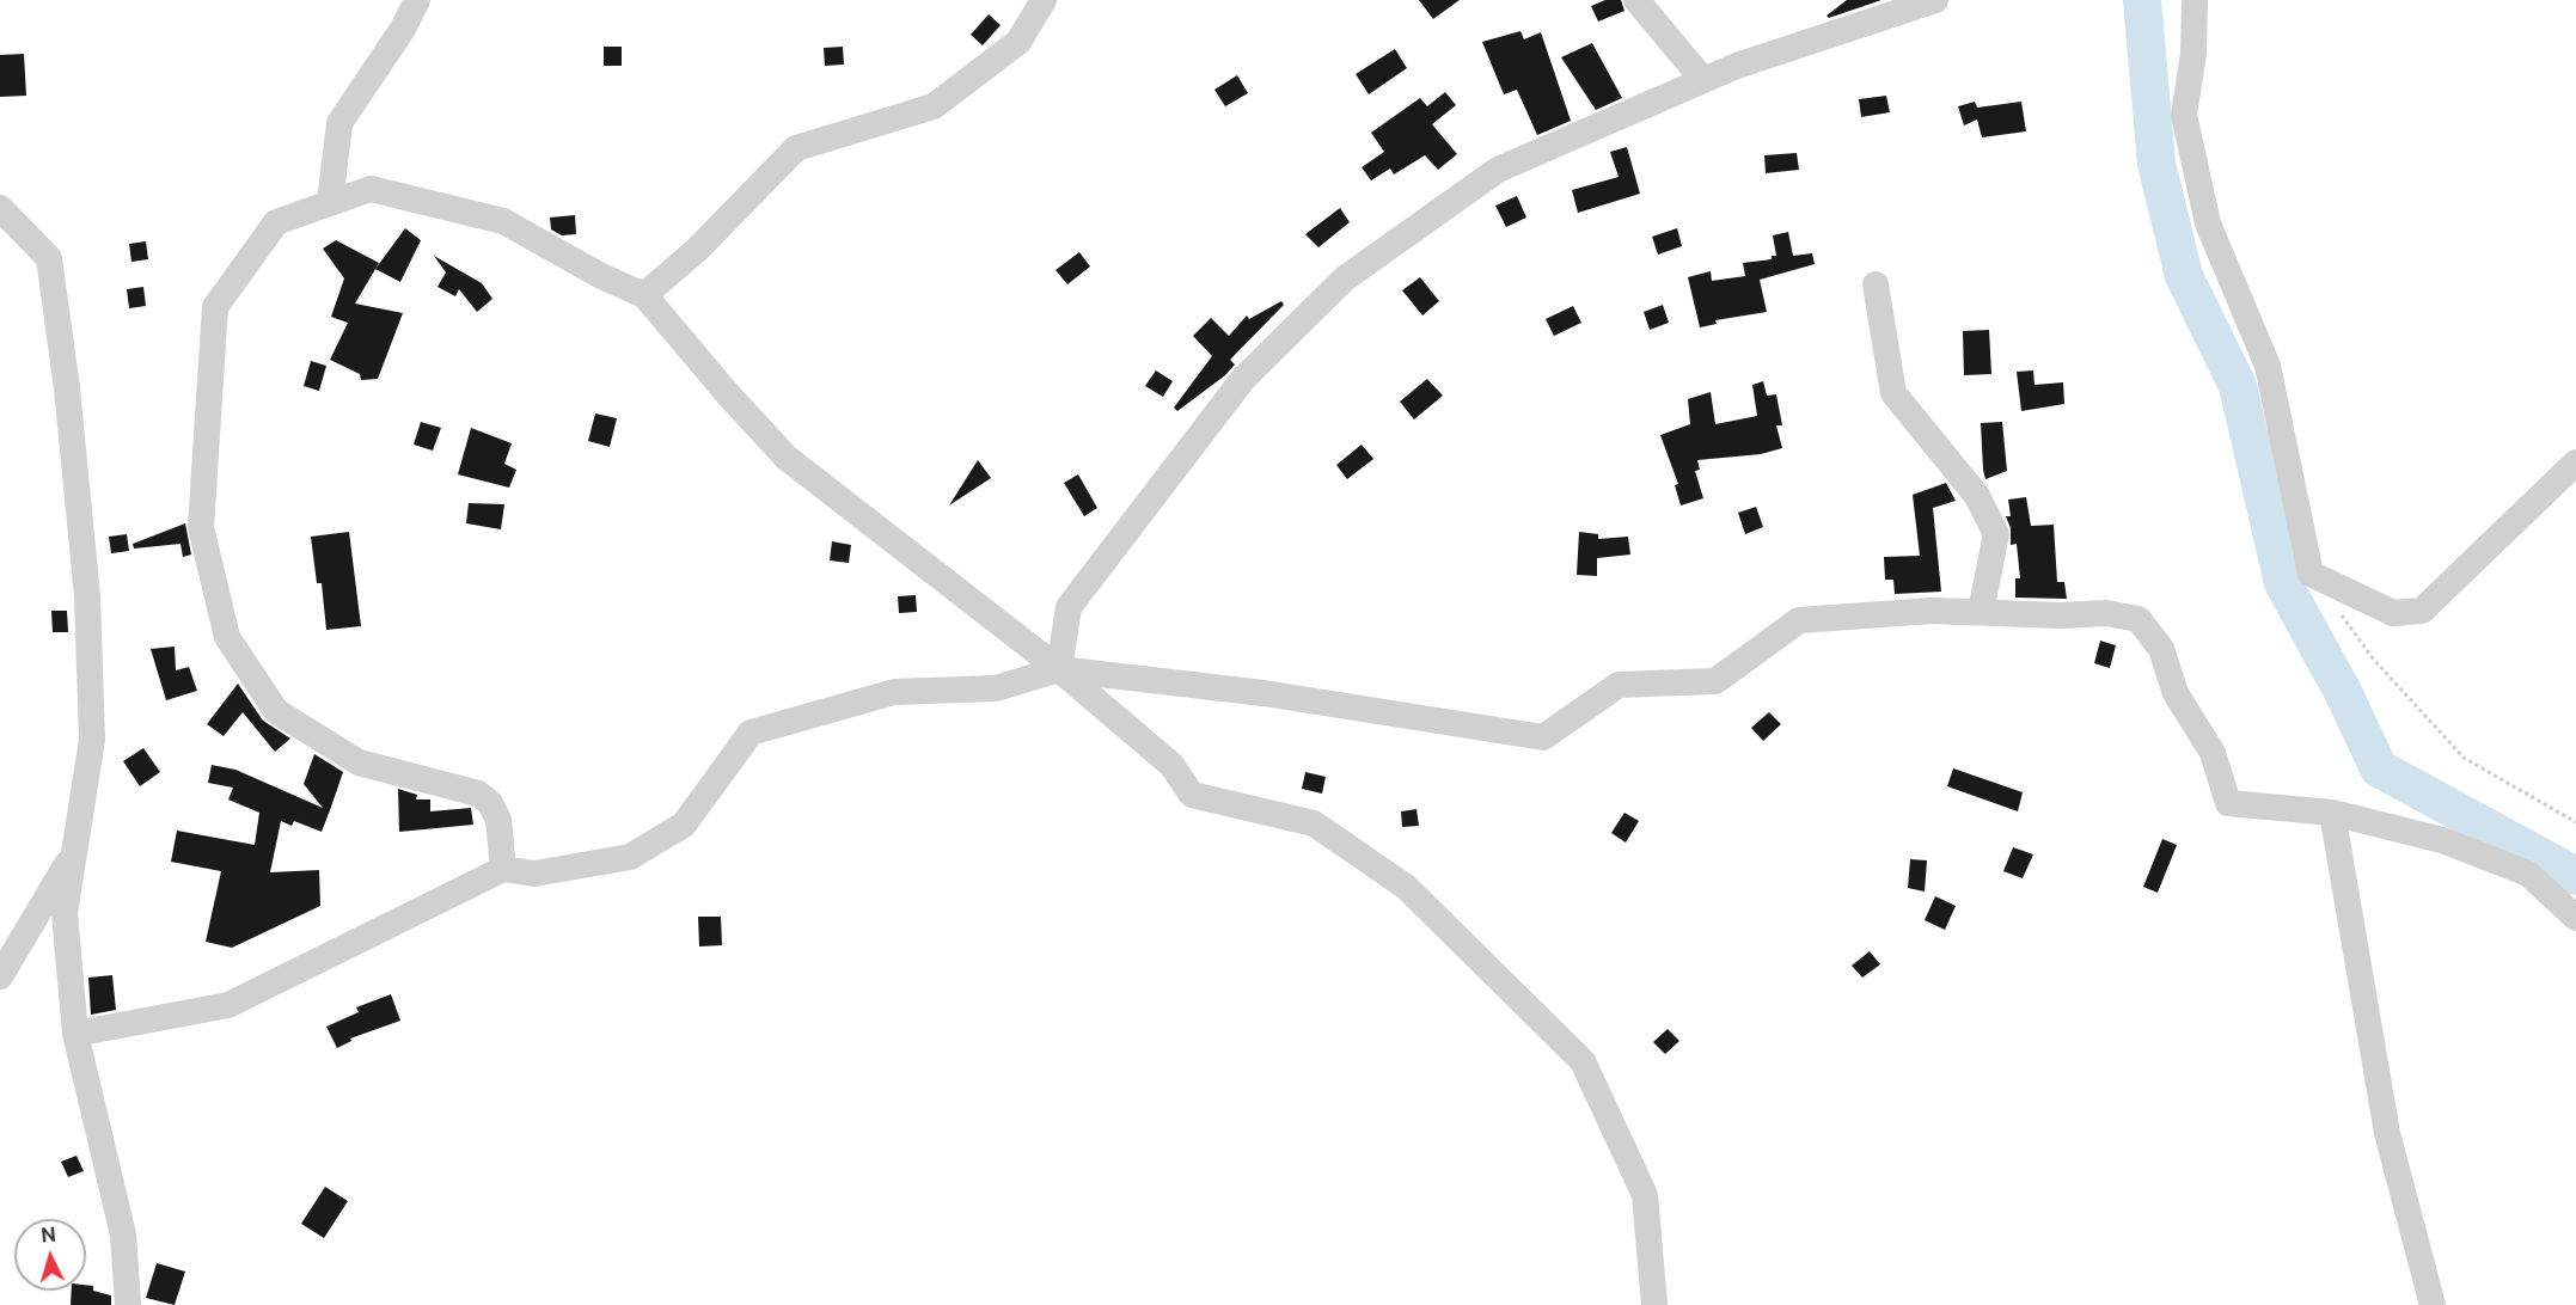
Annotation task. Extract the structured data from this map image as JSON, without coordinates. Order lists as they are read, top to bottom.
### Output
{
  "north": "top"
}
